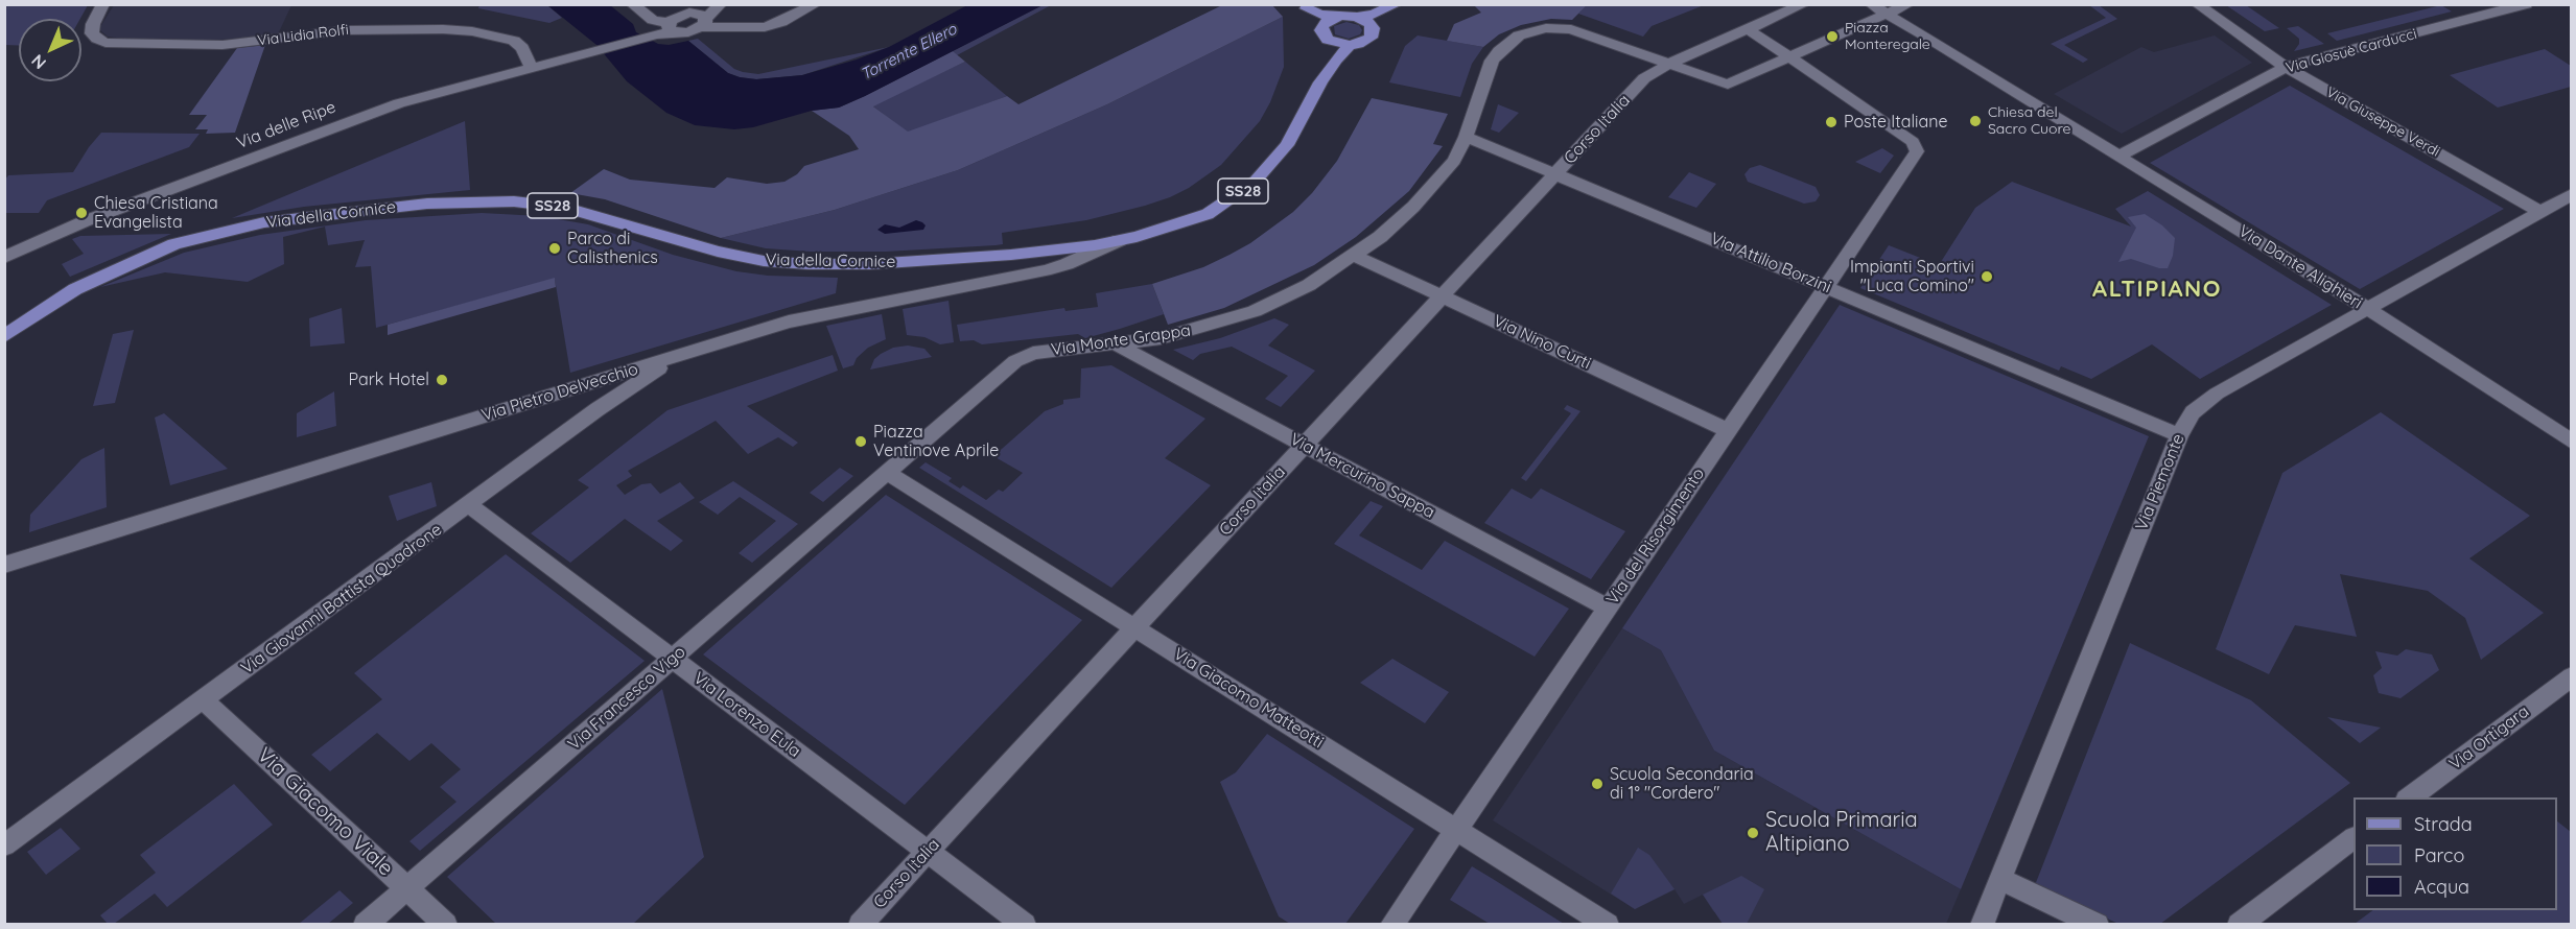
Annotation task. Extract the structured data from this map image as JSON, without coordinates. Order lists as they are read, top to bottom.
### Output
{
  "streets": {
    "main road": ["SS28", "Via della Cornice"],
    "street": [
      "Via Lidia Rolfi",
      "Via Giosuè Carducci",
      "Via Giuseppe Verdi",
      "Via delle Ripe",
      "Corso Italia",
      "Via Attilio Borzini",
      "Via Dante Alighieri",
      "Via Monte Grappa",
      "Via Nino Curti",
      "Via Pietro Delvecchio",
      "Via Mercurino Sappa",
      "Via Piemonte",
      "Via del Risorgimento",
      "Via Giovanni Battista Quadrone",
      "Via Francesco Vigo",
      "Via Giacomo Matteotti",
      "Via Lorenzo Eula",
      "Via Ortigara",
      "Via Giacomo Viale"
    ]
  },
  "crossings": [
    ["Via Lidia Rolfi", "Via delle Ripe"],
    ["Via Giosuè Carducci", "Via Giuseppe Verdi"],
    ["Via Giosuè Carducci", "Via Dante Alighieri"],
    ["Via Giuseppe Verdi", "Via Piemonte"],
    ["Corso Italia", "Via Attilio Borzini"],
    ["Corso Italia", "Via Monte Grappa"],
    ["Corso Italia", "Via Nino Curti"],
    ["Corso Italia", "Via Mercurino Sappa"],
    ["Corso Italia", "Via Giacomo Matteotti"],
    ["Corso Italia", "Via Lorenzo Eula"],
    ["Via della Cornice", "Via Pietro Delvecchio"],
    ["Via Attilio Borzini", "Via Monte Grappa"],
    ["Via Attilio Borzini", "Via Piemonte"],
    ["Via Attilio Borzini", "Via del Risorgimento"],
    ["Via Dante Alighieri", "Via Piemonte"],
    ["Via Monte Grappa", "Via Nino Curti"],
    ["Via Monte Grappa", "Via Mercurino Sappa"],
    ["Via Monte Grappa", "Via Francesco Vigo"],
    ["Via Monte Grappa", "Via Giacomo Matteotti"],
    ["Via Nino Curti", "Via del Risorgimento"],
    ["Via Pietro Delvecchio", "Via Giovanni Battista Quadrone"],
    ["Via Mercurino Sappa", "Via del Risorgimento"],
    ["Via del Risorgimento", "Via Giacomo Matteotti"],
    ["Via Giovanni Battista Quadrone", "Via Lorenzo Eula"],
    ["Via Giovanni Battista Quadrone", "Via Giacomo Viale"],
    ["Via Francesco Vigo", "Via Giacomo Matteotti"],
    ["Via Francesco Vigo", "Via Lorenzo Eula"],
    ["Via Francesco Vigo", "Via Giacomo Viale"]
  ],
  "districts": ["ALTIPIANO"],
  "water": ["Torrente Ellero"],
  "places": [
    "Piazza Monteregale",
    "Chiesa del Sacro Cuore",
    "Poste Italiane",
    "Chiesa Cristiana Evangelista",
    "Parco di Calisthenics",
    "Impianti Sportivi \"Luca Comino\"",
    "Park Hotel",
    "Piazza Ventinove Aprile",
    "Scuola Secondaria di 1° \"Cordero\"",
    "Scuola Primaria Altipiano"
  ],
  "legend": ["Strada", "Parco", "Acqua"],
  "north": "bottom left"
}
